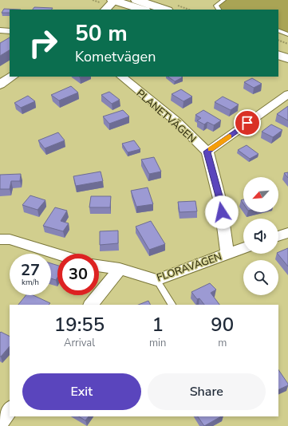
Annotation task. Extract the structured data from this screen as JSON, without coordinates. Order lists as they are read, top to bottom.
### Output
{
  "streets": {
    "street": ["PLANETVÄGEN", "FLORAVÄGEN"]
  },
  "north": "bottom left",
  "page": {
    "turn": ["50 m", "Kometvägen"],
    "speed": "27 km/h",
    "limit": "30",
    "eta": [
      "19:55",
      "Arrival",
      "1",
      "min",
      "90",
      "m"
    ],
    "buttons": ["Exit", "Share"]
  }
}
